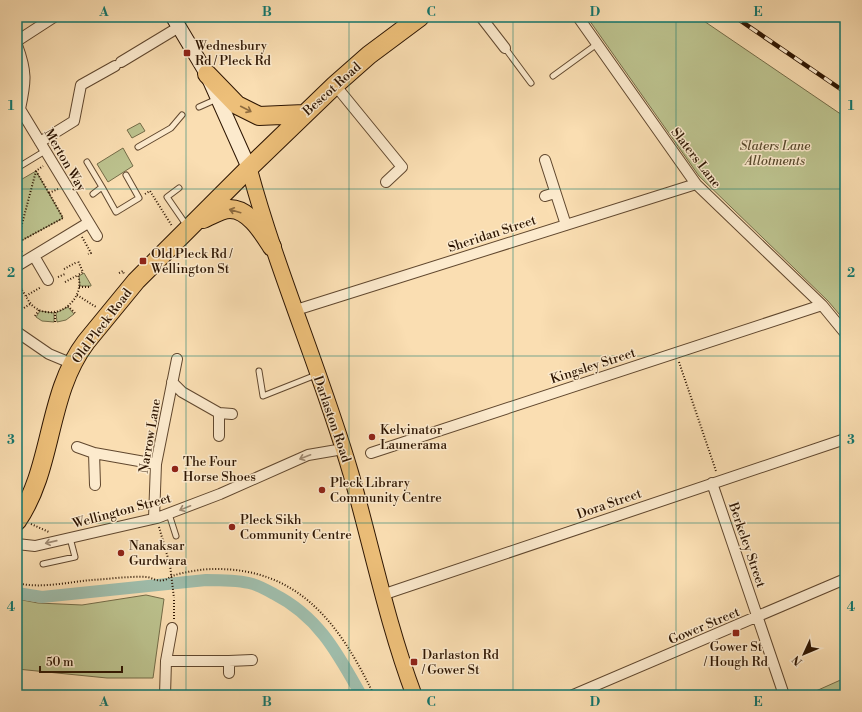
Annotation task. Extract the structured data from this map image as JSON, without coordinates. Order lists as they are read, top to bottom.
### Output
{
  "streets": {
    "highway": ["Bescot Road", "Old Pleck Road"],
    "main road": ["Darlaston Road"],
    "street": [
      "Slaters Lane",
      "Merton Way",
      "Sheridan Street",
      "Kingsley Street",
      "Narrow Lane",
      "Dora Street",
      "Wellington Street",
      "Berkeley Street",
      "Gower Street"
    ]
  },
  "crossings": [
    ["Bescot Road", "Old Pleck Road"],
    ["Bescot Road", "Darlaston Road"],
    ["Slaters Lane", "Sheridan Street"],
    ["Slaters Lane", "Kingsley Street"],
    ["Sheridan Street", "Darlaston Road"],
    ["Old Pleck Road", "Darlaston Road"],
    ["Darlaston Road", "Dora Street"],
    ["Darlaston Road", "Wellington Street"],
    ["Narrow Lane", "Wellington Street"],
    ["Dora Street", "Berkeley Street"],
    ["Berkeley Street", "Gower Street"]
  ],
  "one_way": ["Wellington Street"],
  "parks": ["Slaters Lane Allotments"],
  "places": {
    "transit": [
      "Wednesbury Rd / Pleck Rd",
      "Old Pleck Rd / Wellington St",
      "Gower St / Hough Rd",
      "Darlaston Rd / Gower St"
    ],
    "other": [
      "Kelvinator Launerama",
      "The Four Horse Shoes",
      "Pleck Library Community Centre",
      "Pleck Sikh Community Centre",
      "Nanaksar Gurdwara"
    ]
  },
  "scale_bar": "50 m",
  "north": "bottom left",
  "grid": {
    "columns": [
      "A",
      "B",
      "C",
      "D",
      "E"
    ],
    "rows": [
      "1",
      "2",
      "3",
      "4"
    ]
  }
}
